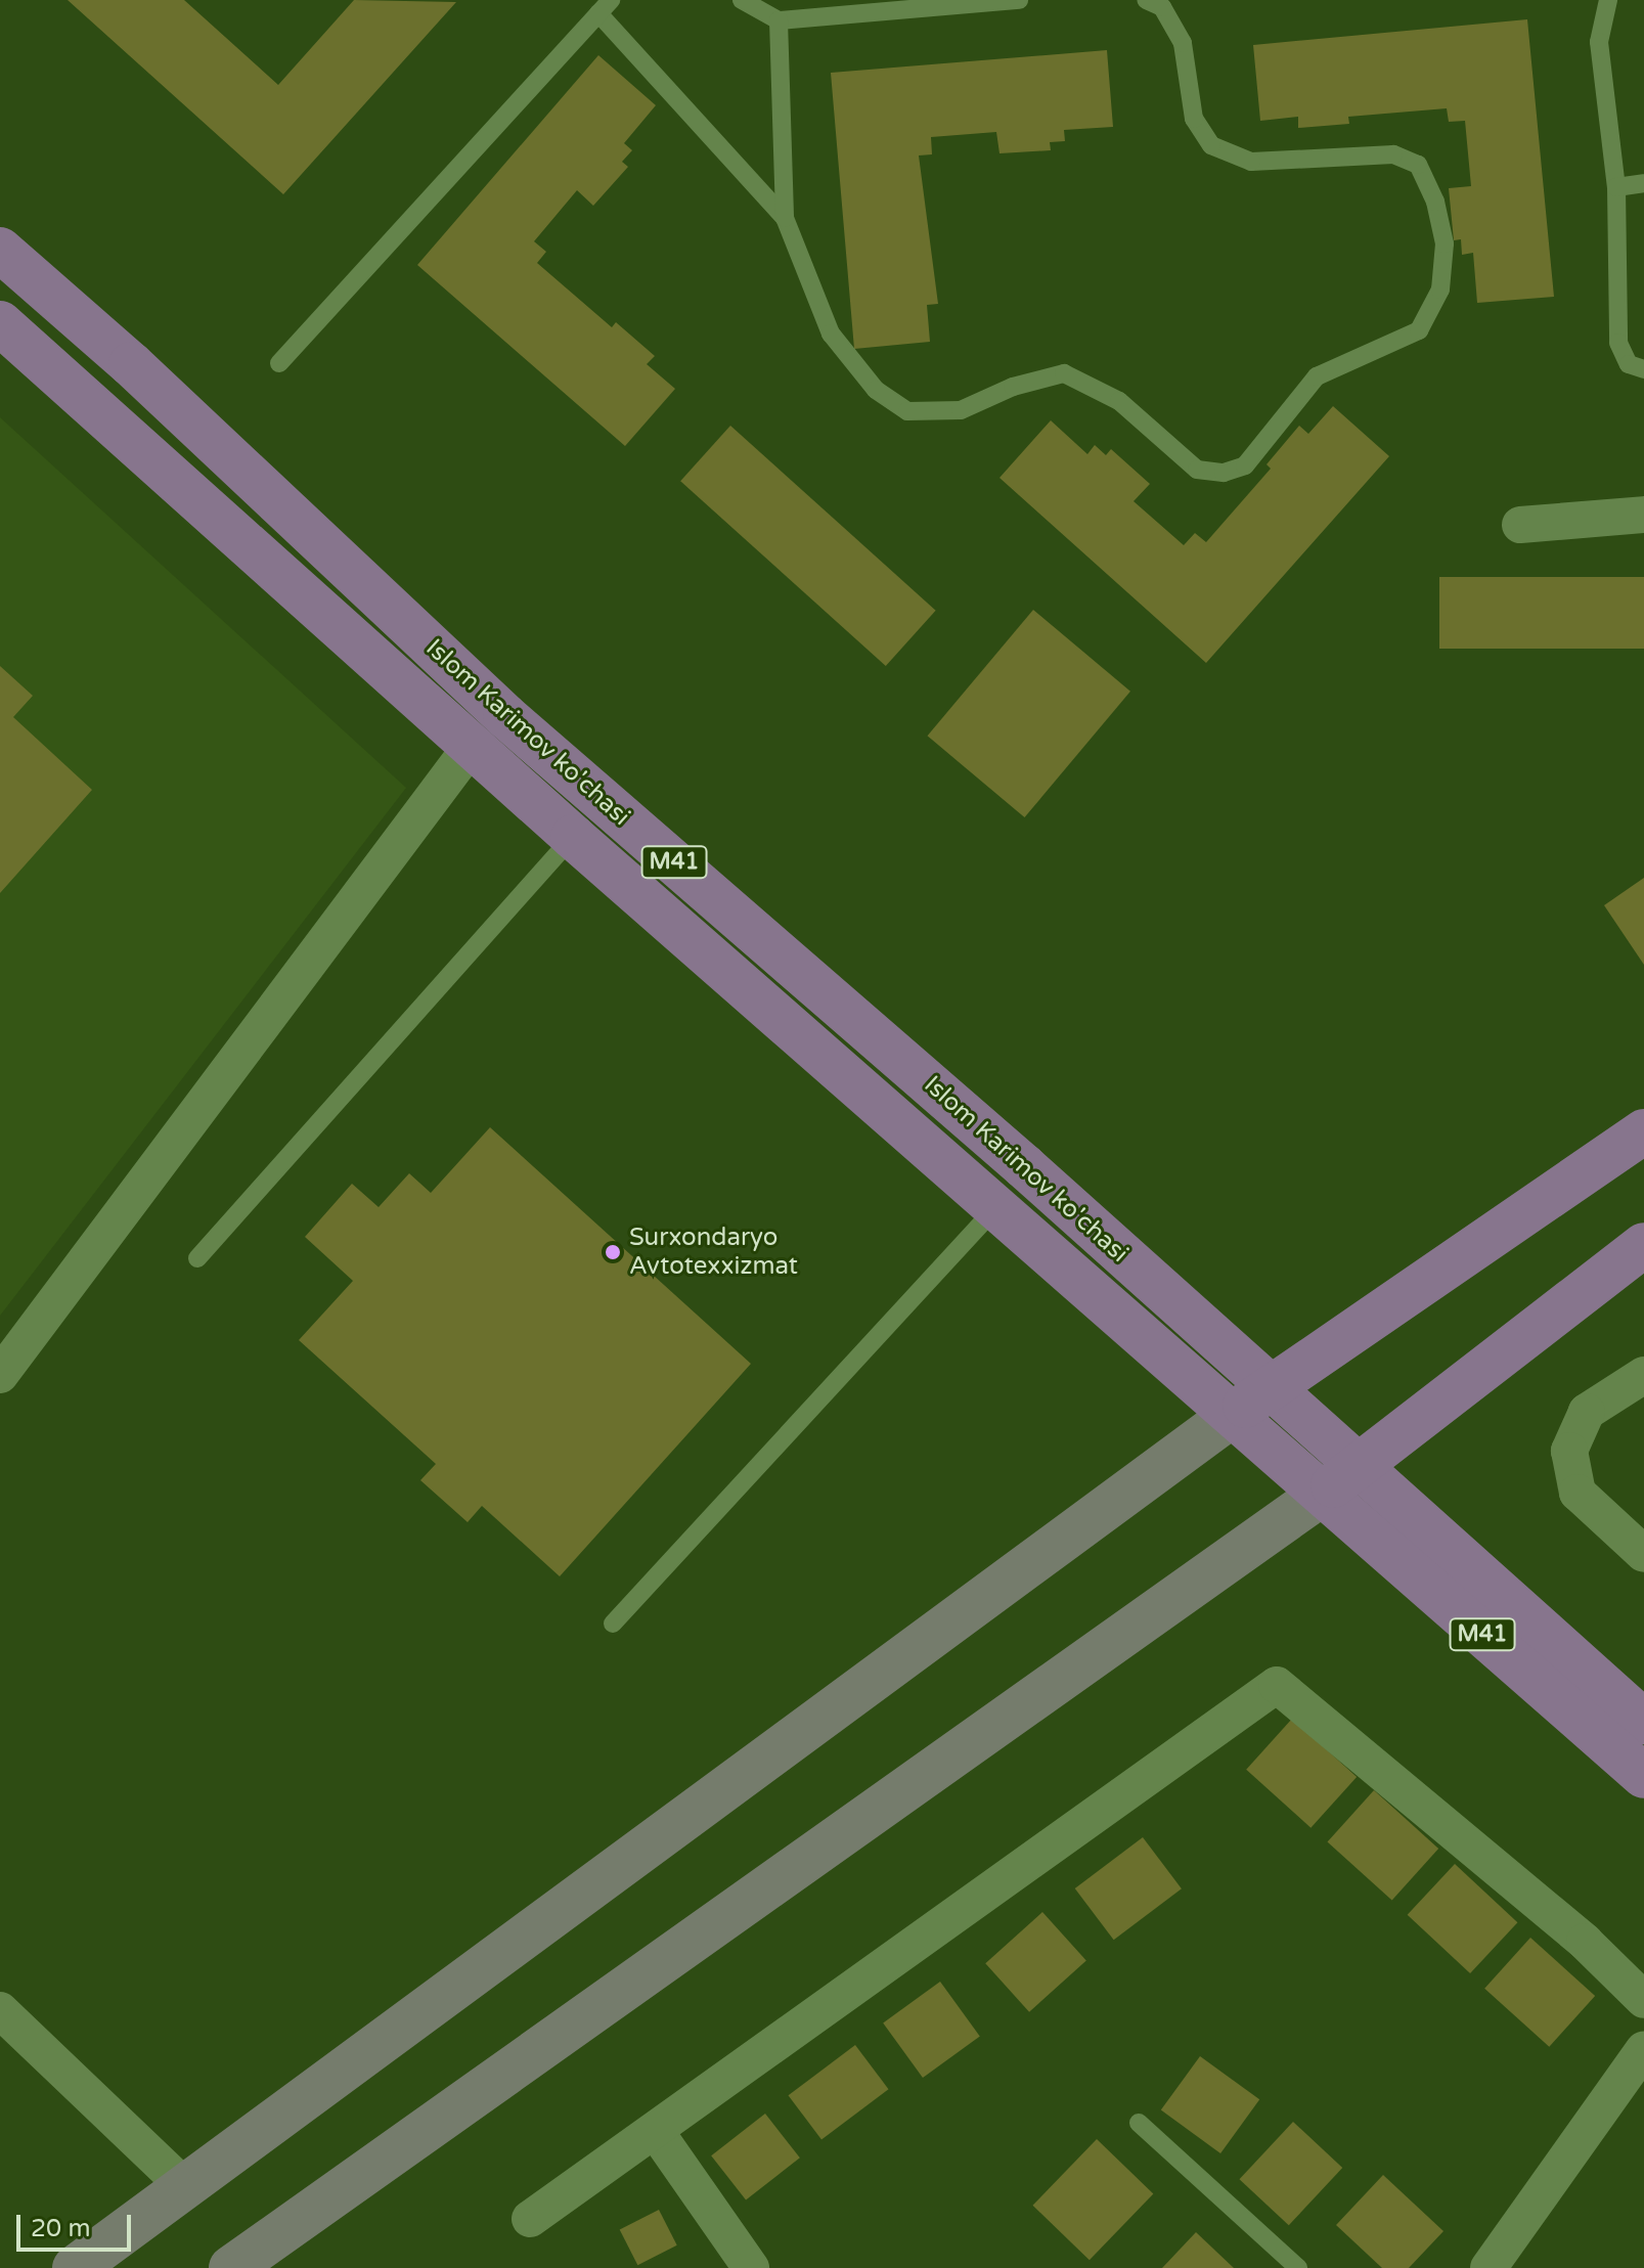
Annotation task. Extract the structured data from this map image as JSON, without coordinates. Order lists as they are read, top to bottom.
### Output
{
  "streets": {
    "main road": ["Islom Karimov ko'chasi", "M41"]
  },
  "crossings": [
    ["Islom Karimov ko'chasi", "M41"]
  ],
  "places": ["Surxondaryo Avtotexxizmat"],
  "scale_bar": "20 m"
}
